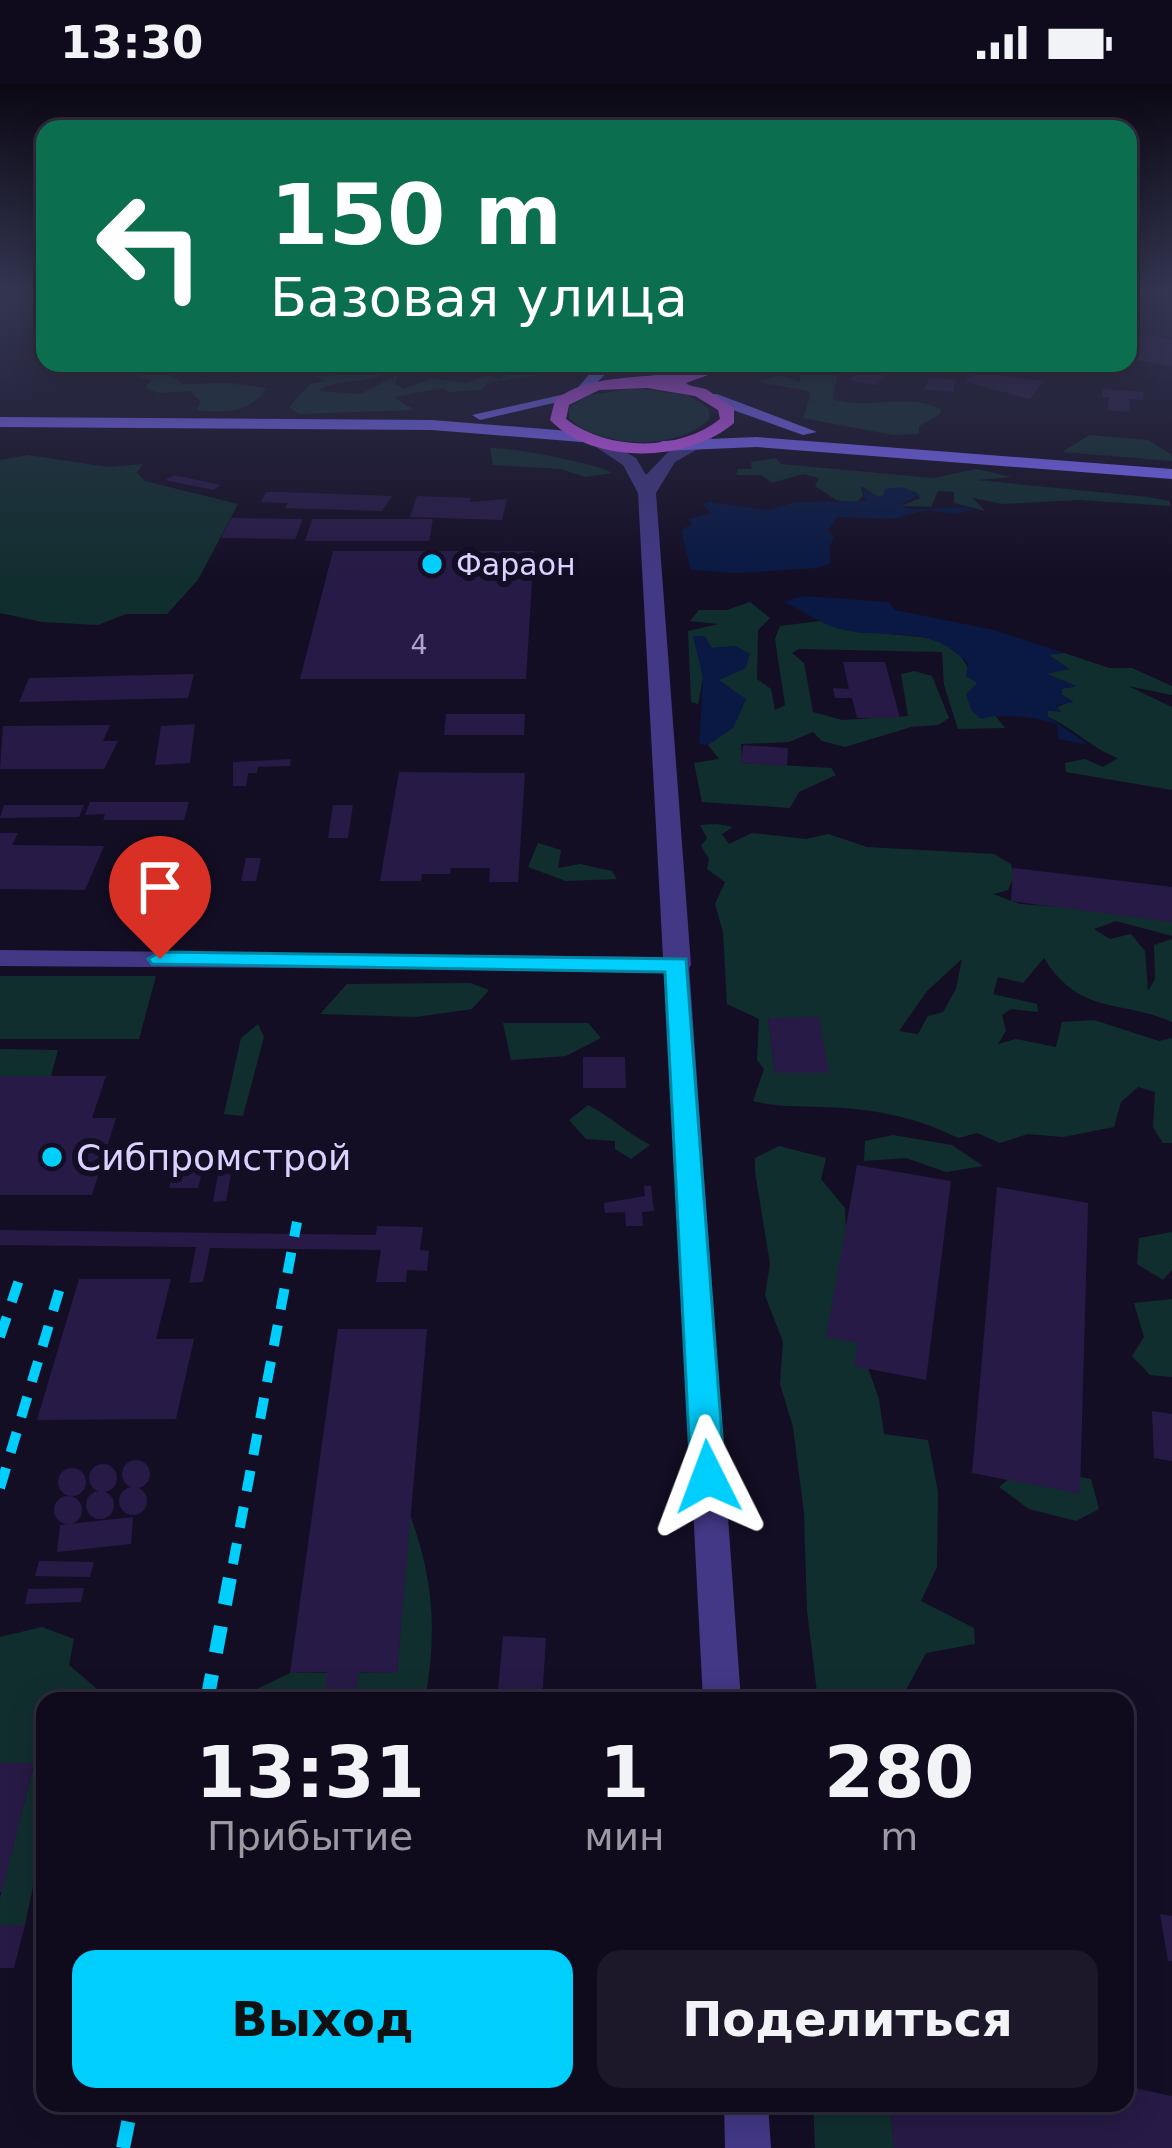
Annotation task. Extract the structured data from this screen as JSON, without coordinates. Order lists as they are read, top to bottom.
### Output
{
  "places": ["Фараон", "Сибпромстрой"],
  "house_numbers": ["4"],
  "page": {
    "status": "13:30",
    "turn": ["150 m", "Базовая улица"],
    "eta": [
      "13:31",
      "Прибытие",
      "1",
      "мин",
      "280",
      "m"
    ],
    "buttons": ["Выход", "Поделиться"]
  }
}
